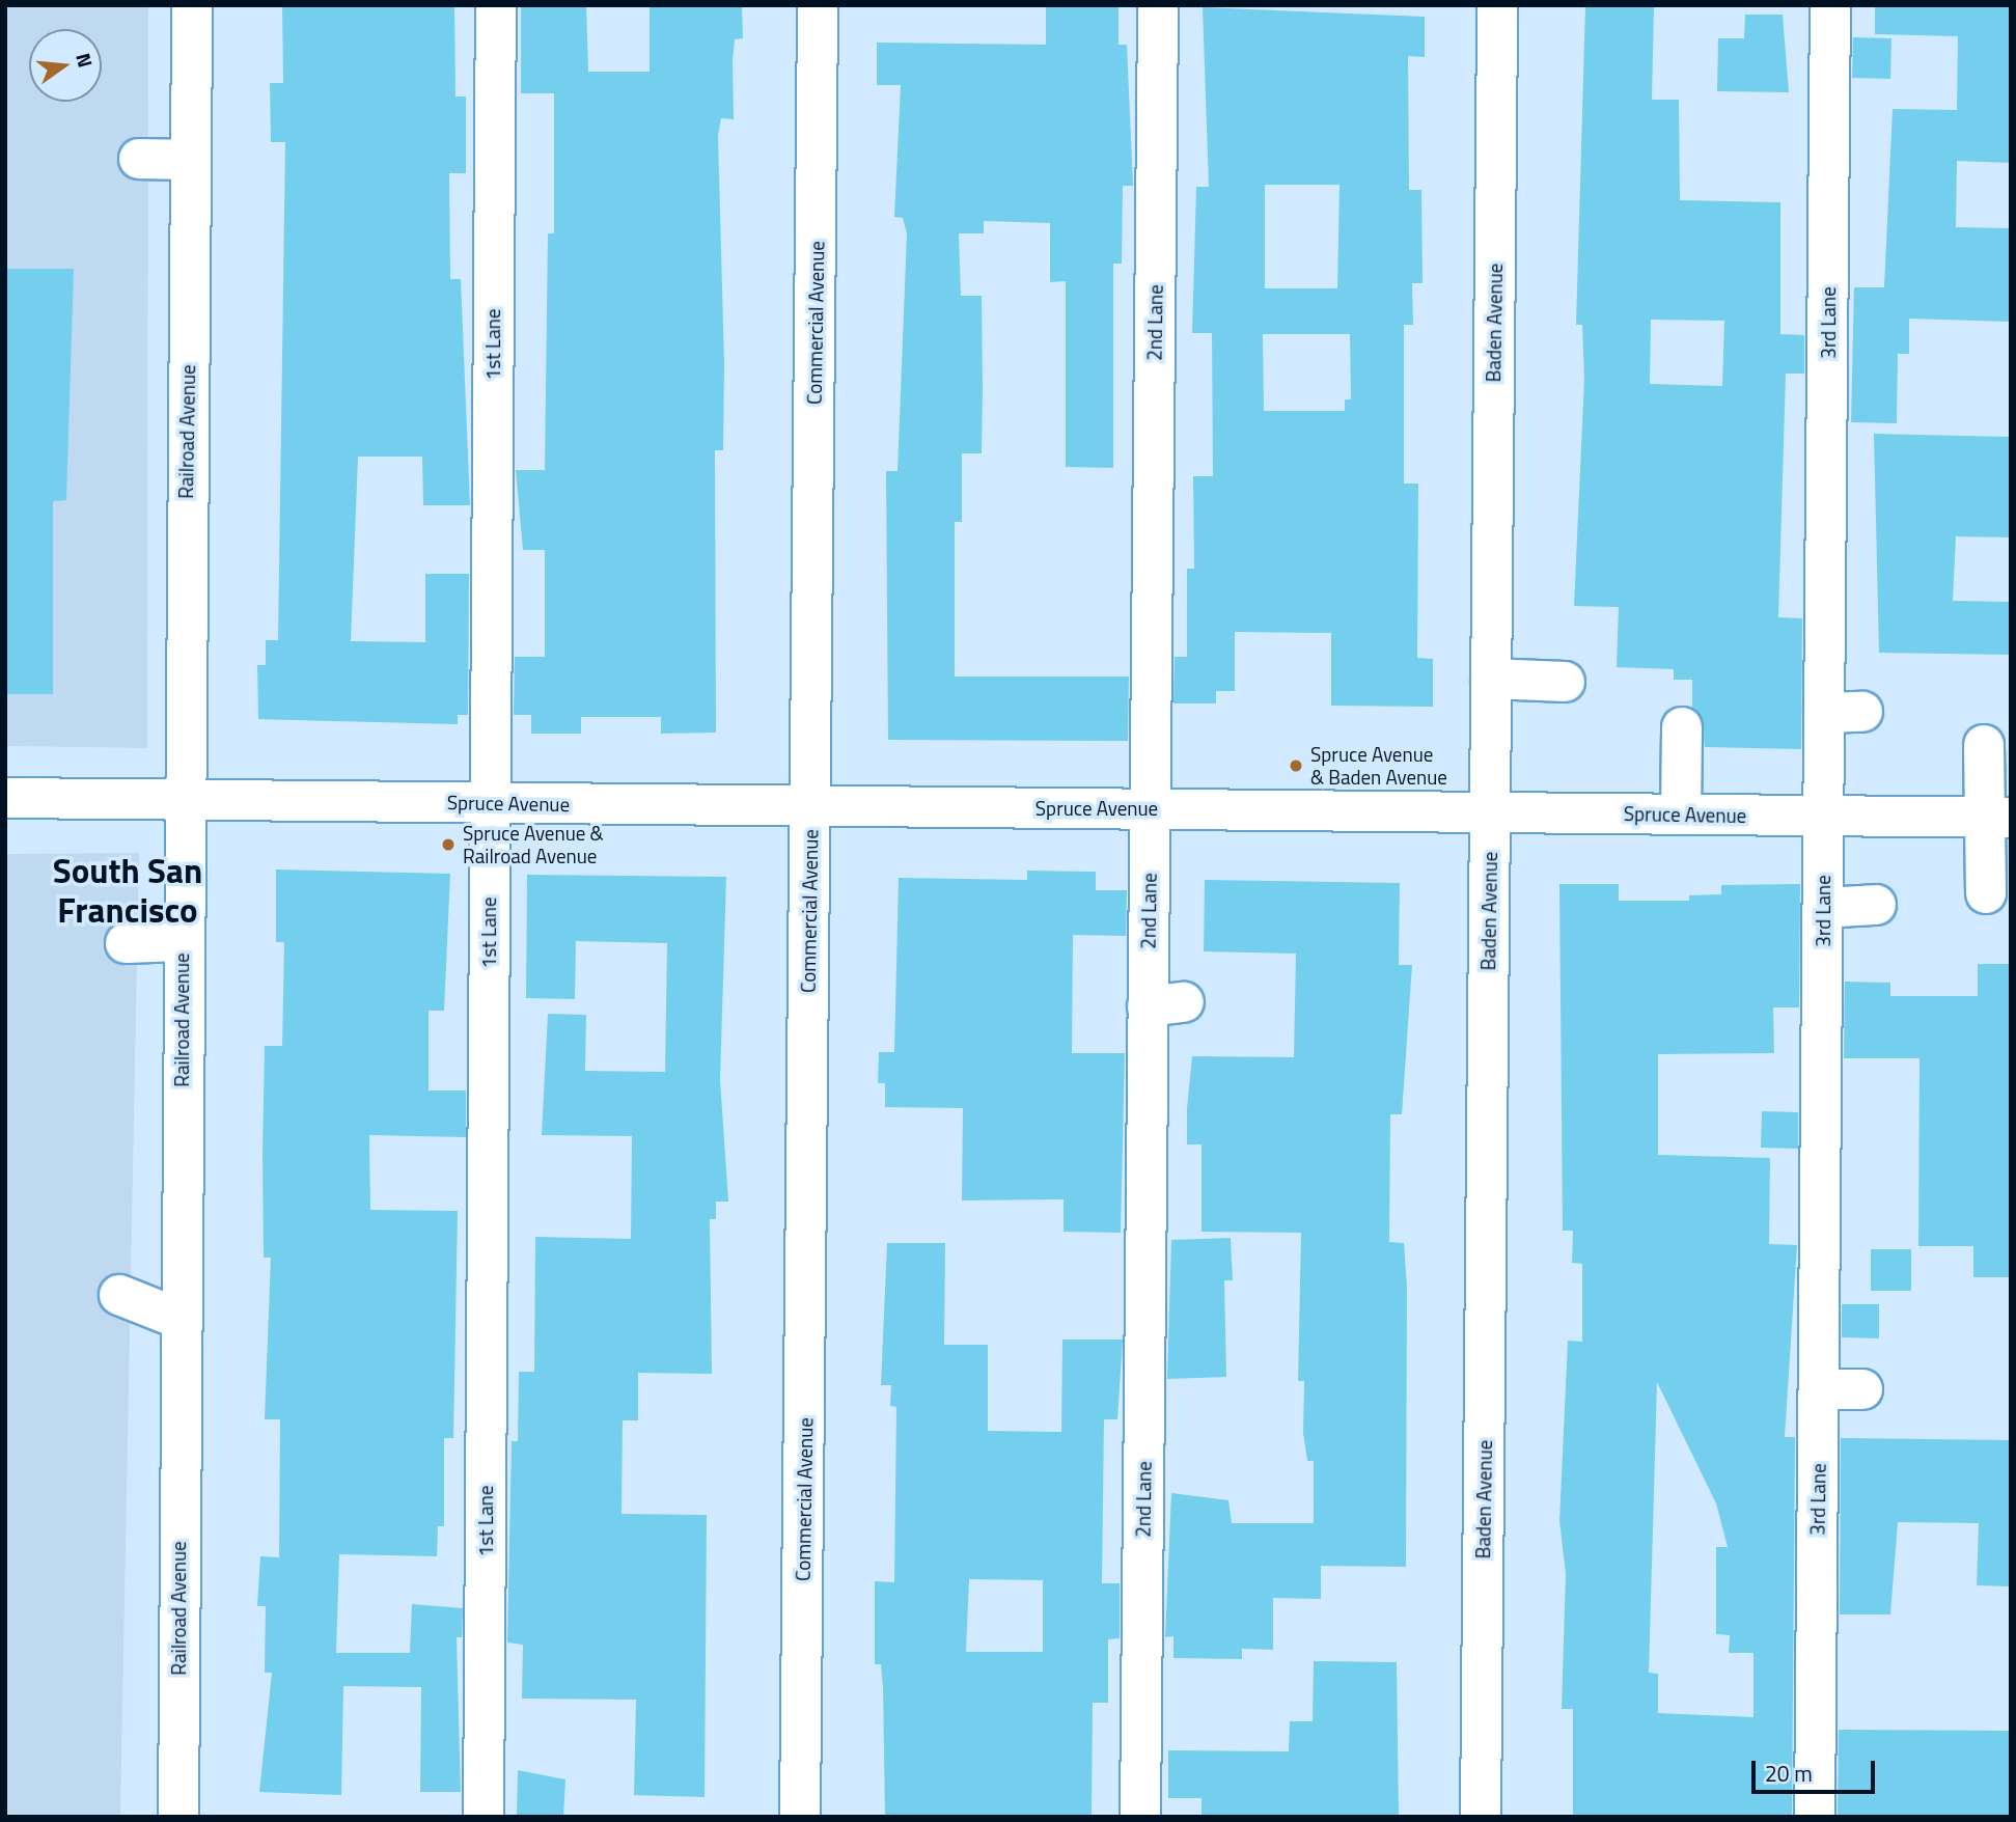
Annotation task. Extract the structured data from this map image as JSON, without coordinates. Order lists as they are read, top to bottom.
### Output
{
  "streets": {
    "street": [
      "Commercial Avenue",
      "2nd Lane",
      "Baden Avenue",
      "3rd Lane",
      "1st Lane",
      "Railroad Avenue",
      "Spruce Avenue"
    ]
  },
  "crossings": [
    ["Commercial Avenue", "Spruce Avenue"],
    ["2nd Lane", "Spruce Avenue"],
    ["Baden Avenue", "Spruce Avenue"],
    ["3rd Lane", "Spruce Avenue"],
    ["1st Lane", "Spruce Avenue"],
    ["Railroad Avenue", "Spruce Avenue"]
  ],
  "districts": ["South San Francisco"],
  "places": ["Spruce Avenue & Baden Avenue", "Spruce Avenue & Railroad Avenue"],
  "scale_bar": "20 m",
  "north": "right"
}
